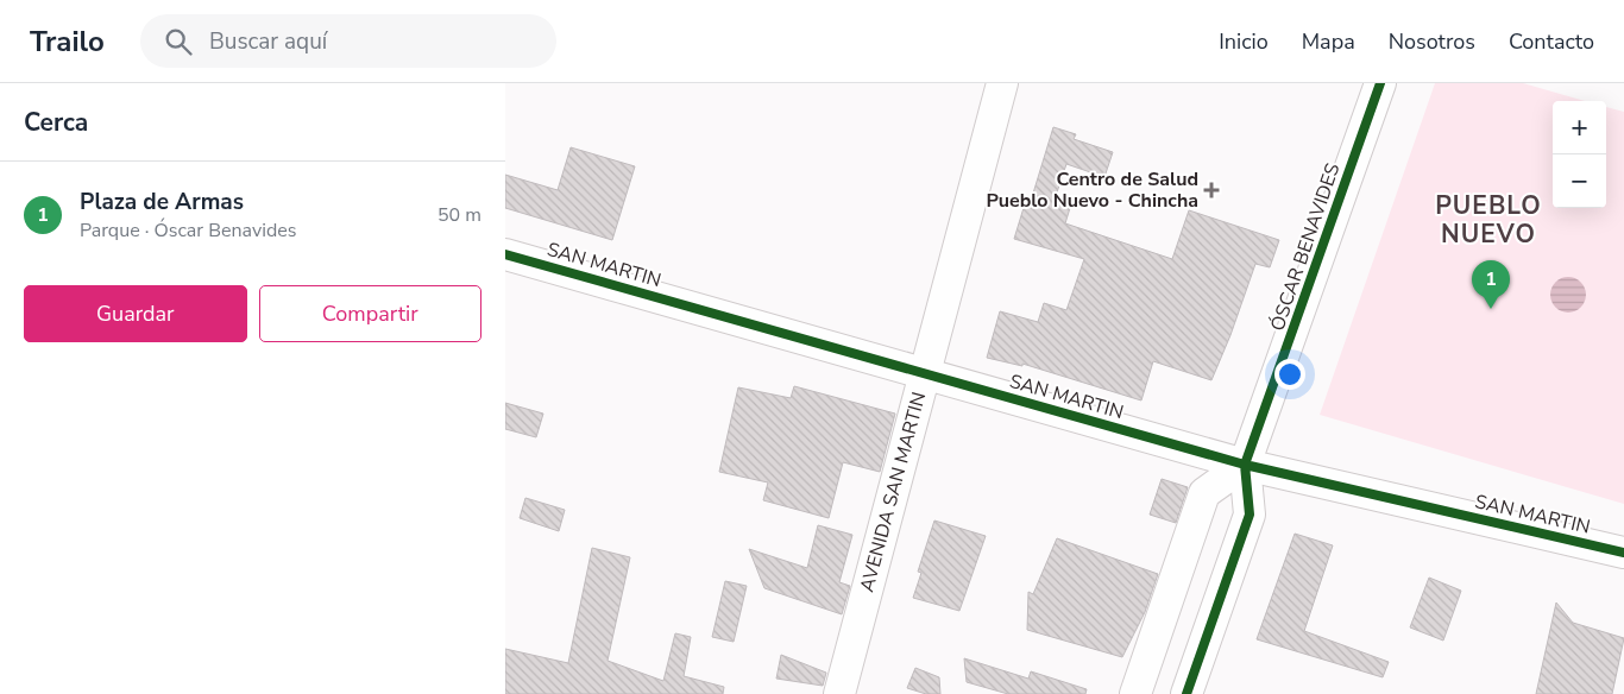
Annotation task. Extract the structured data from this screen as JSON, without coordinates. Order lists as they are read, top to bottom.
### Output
{
  "streets": {
    "street": ["ÓSCAR BENAVIDES", "SAN MARTIN", "AVENIDA SAN MARTIN"]
  },
  "crossings": [
    ["ÓSCAR BENAVIDES", "SAN MARTIN"],
    ["SAN MARTIN", "AVENIDA SAN MARTIN"]
  ],
  "districts": ["PUEBLO NUEVO"],
  "places": {
    "health": ["Centro de Salud Pueblo Nuevo - Chincha"]
  },
  "page": {
    "header": "Trailo",
    "search": "Buscar aquí",
    "nav": [
      "Inicio",
      "Mapa",
      "Nosotros",
      "Contacto"
    ],
    "heading": "Cerca",
    "map_buttons": ["+", "−"],
    "list": [
      {
        "mark": "1",
        "name": "Plaza de Armas",
        "note": "Parque · Óscar Benavides",
        "value": "50 m"
      }
    ],
    "pins": "1",
    "buttons": ["Guardar", "Compartir"]
  }
}
